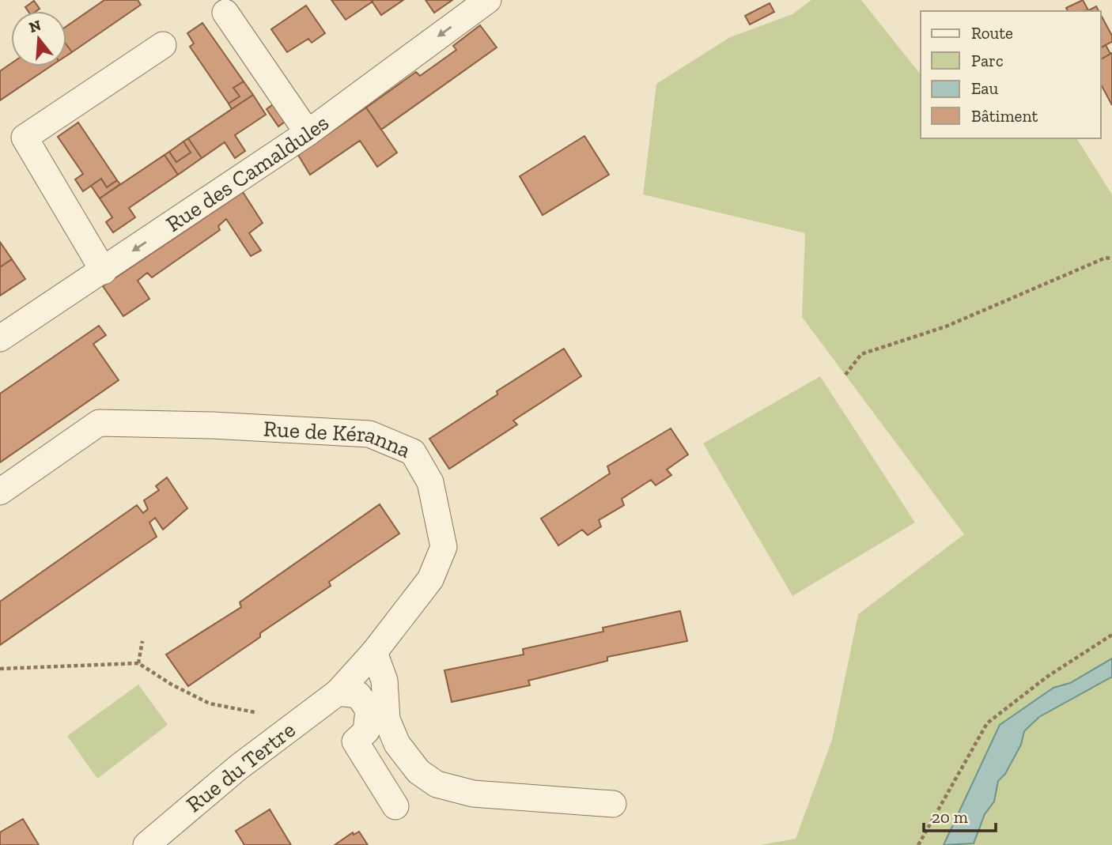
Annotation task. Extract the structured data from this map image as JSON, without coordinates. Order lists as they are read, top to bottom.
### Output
{
  "streets": {
    "street": ["Rue des Camaldules", "Rue de Kéranna", "Rue du Tertre"]
  },
  "crossings": [
    ["Rue de Kéranna", "Rue du Tertre"]
  ],
  "one_way": ["Rue des Camaldules"],
  "legend": [
    "Route",
    "Parc",
    "Eau",
    "Bâtiment"
  ],
  "scale_bar": "20 m",
  "north": "top"
}
